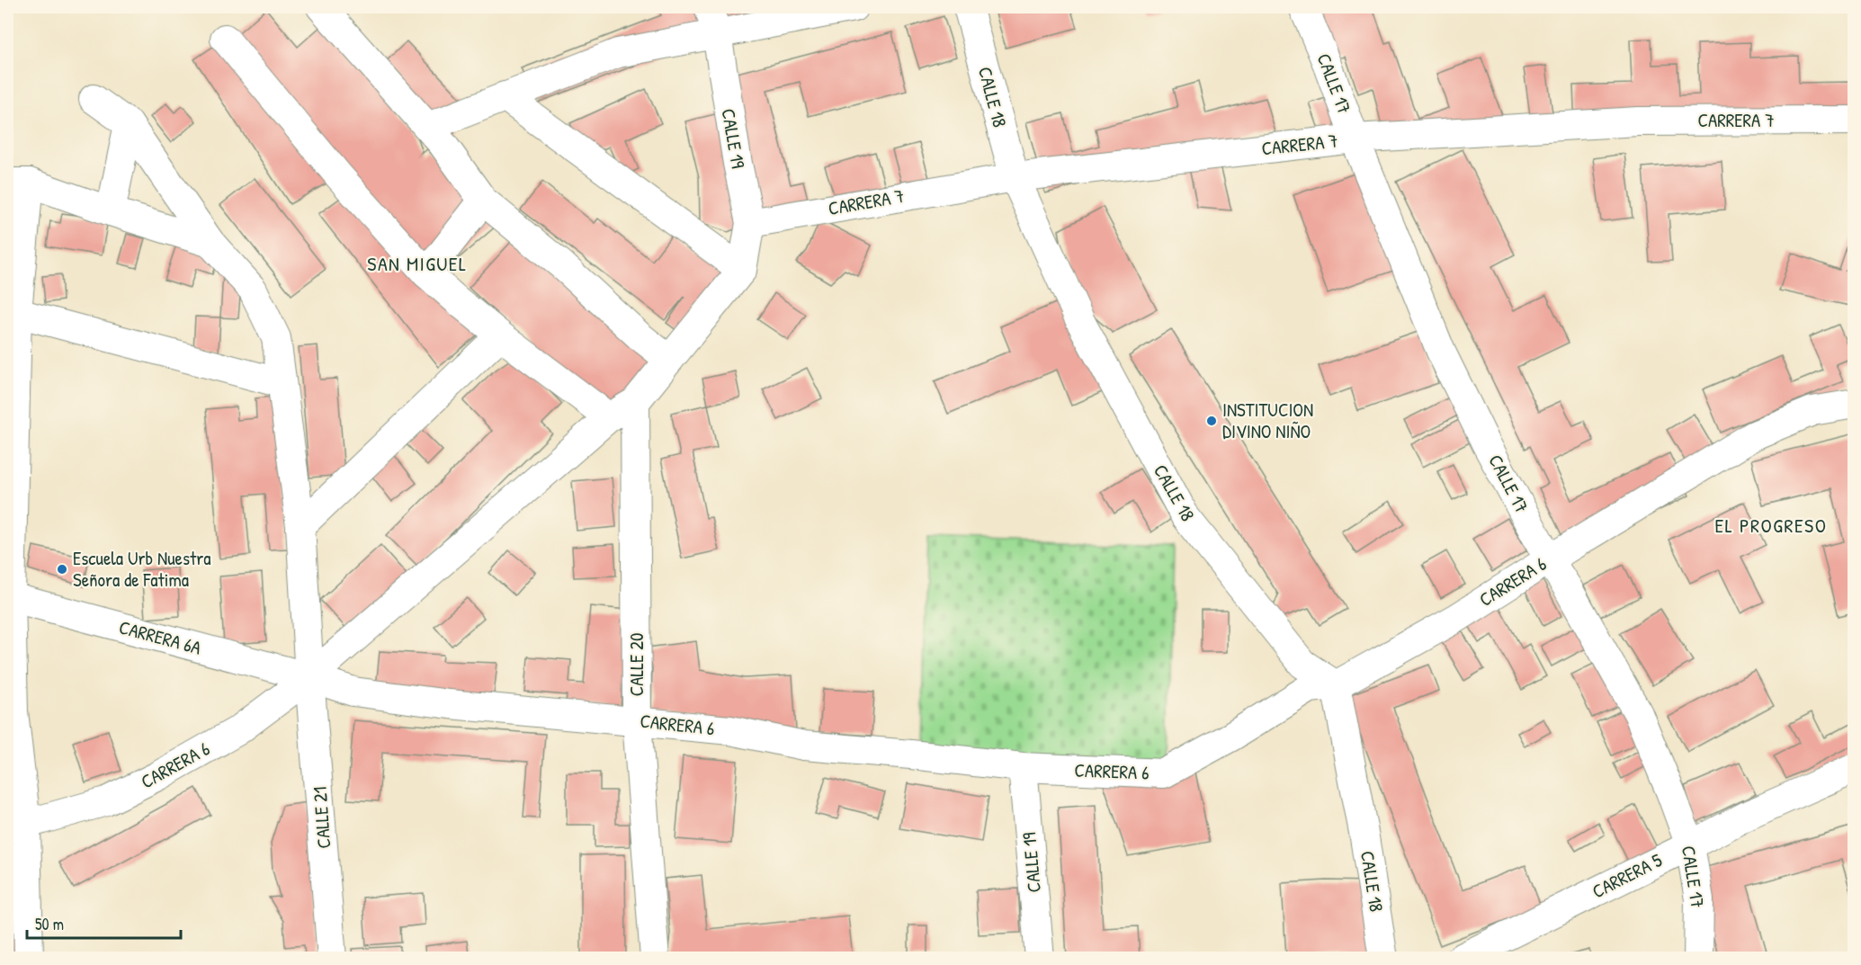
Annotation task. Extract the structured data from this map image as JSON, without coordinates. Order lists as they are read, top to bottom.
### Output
{
  "streets": {
    "street": [
      "CALLE 17",
      "CALLE 18",
      "CARRERA 7",
      "CALLE 19",
      "CARRERA 6",
      "CARRERA 6A",
      "CALLE 20",
      "CALLE 21",
      "CARRERA 5"
    ]
  },
  "crossings": [
    ["CALLE 17", "CARRERA 7"],
    ["CALLE 17", "CARRERA 6"],
    ["CALLE 17", "CARRERA 5"],
    ["CALLE 18", "CARRERA 7"],
    ["CALLE 18", "CARRERA 6"],
    ["CARRERA 7", "CALLE 19"],
    ["CALLE 19", "CARRERA 6"],
    ["CARRERA 6", "CARRERA 6A"],
    ["CARRERA 6", "CALLE 20"],
    ["CARRERA 6", "CALLE 21"],
    ["CARRERA 6A", "CALLE 21"]
  ],
  "districts": ["SAN MIGUEL", "EL PROGRESO"],
  "places": ["INSTITUCION DIVINO NIÑO", "Escuela Urb Nuestra Señora de Fatima"],
  "scale_bar": "50 m"
}
